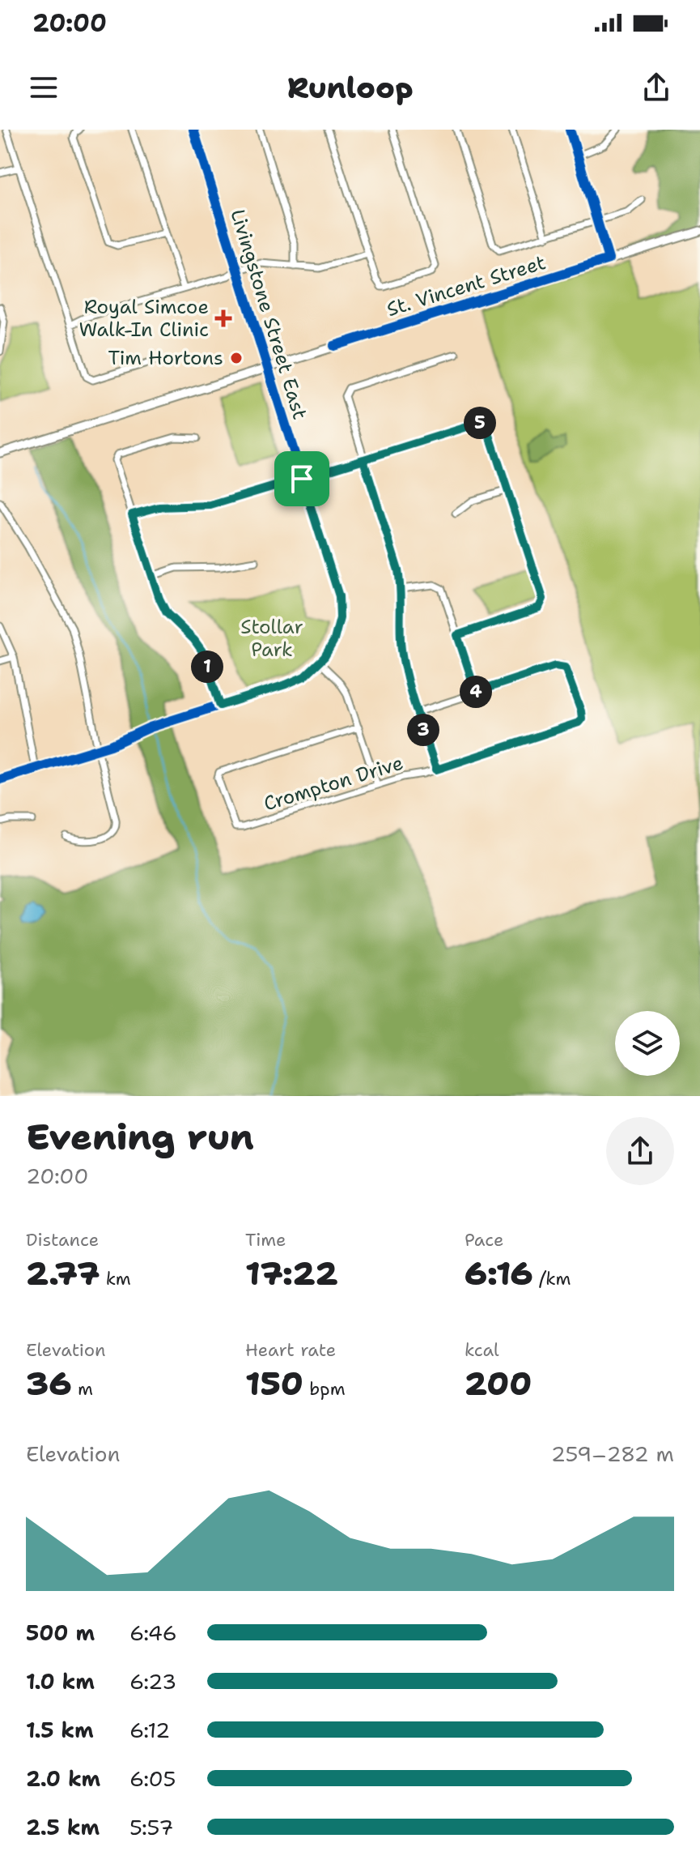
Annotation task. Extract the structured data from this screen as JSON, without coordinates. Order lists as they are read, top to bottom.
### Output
{
  "streets": {
    "main road": ["St. Vincent Street"],
    "street": ["Livingstone Street East", "Crompton Drive"]
  },
  "crossings": [
    ["St. Vincent Street", "Livingstone Street East"]
  ],
  "parks": ["Stollar Park"],
  "places": {
    "health": ["Royal Simcoe Walk-In Clinic"],
    "other": ["Tim Hortons"]
  },
  "page": {
    "status": "20:00",
    "header": "Runloop",
    "pins": [
      "5",
      "1",
      "4",
      "3"
    ],
    "heading": ["Evening run", "20:00"],
    "stats": [
      ["Distance", "2.77 km"],
      ["Time", "17:22"],
      ["Pace", "6:16 /km"],
      ["Elevation", "36 m"],
      ["Heart rate", "150 bpm"],
      ["kcal", "200"]
    ],
    "chart": ["Elevation", "259–282 m"],
    "list": [
      {
        "name": "500 m",
        "note": "6:46"
      },
      {
        "name": "1.0 km",
        "note": "6:23"
      },
      {
        "name": "1.5 km",
        "note": "6:12"
      },
      {
        "name": "2.0 km",
        "note": "6:05"
      },
      {
        "name": "2.5 km",
        "note": "5:57"
      }
    ]
  }
}
